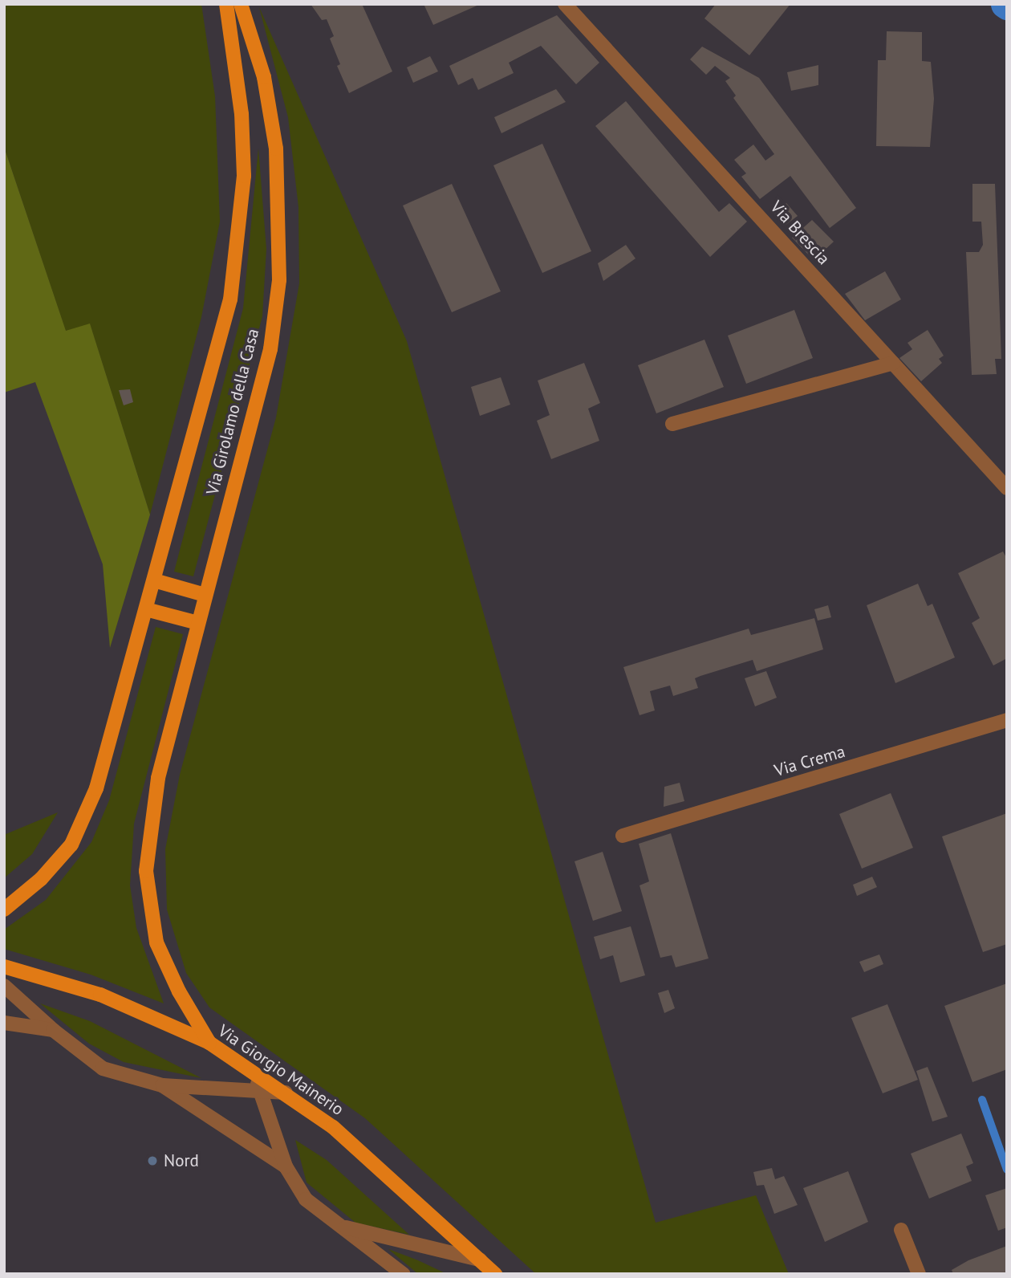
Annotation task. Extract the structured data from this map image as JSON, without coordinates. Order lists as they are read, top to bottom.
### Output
{
  "streets": {
    "main road": ["Via Girolamo della Casa", "Via Giorgio Mainerio"],
    "street": ["Via Brescia", "Via Crema"]
  },
  "crossings": [
    ["Via Girolamo della Casa", "Via Giorgio Mainerio"]
  ],
  "places": ["Nord"]
}
